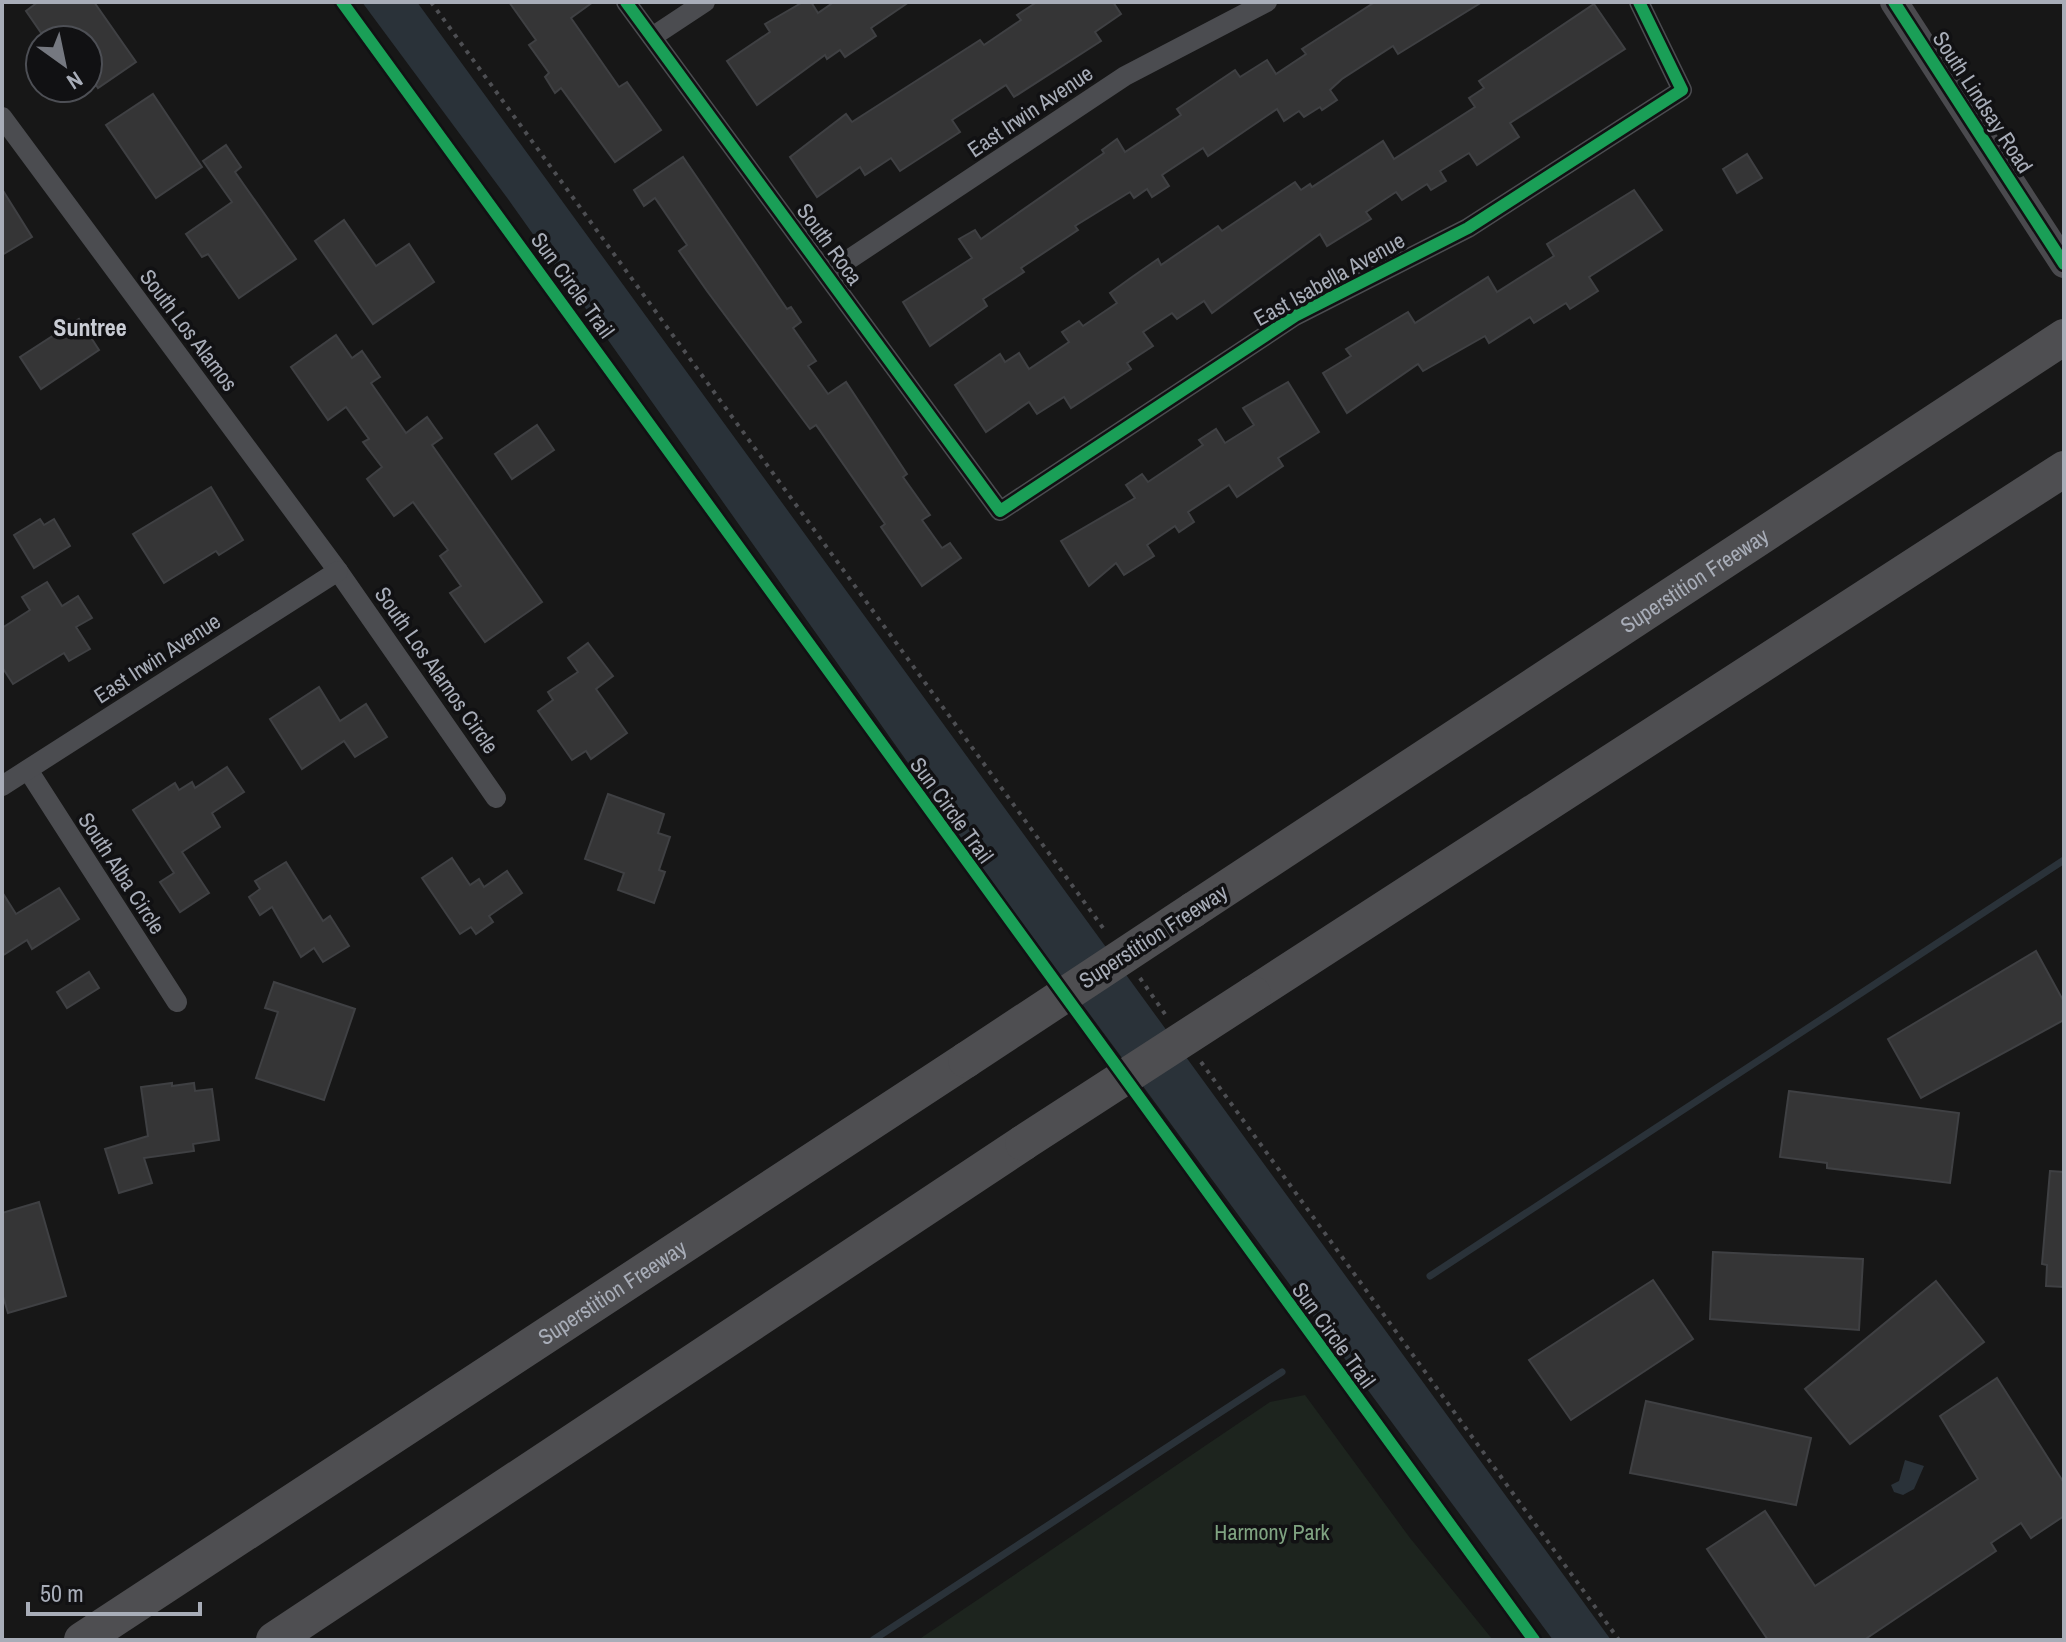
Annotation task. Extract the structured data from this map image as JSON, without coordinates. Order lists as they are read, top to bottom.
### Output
{
  "streets": {
    "highway": ["Superstition Freeway"],
    "main road": ["South Lindsay Road"],
    "street": [
      "East Irwin Avenue",
      "South Roca",
      "East Isabella Avenue",
      "South Los Alamos",
      "South Los Alamos Circle",
      "South Alba Circle"
    ],
    "cycle path": ["Sun Circle Trail"]
  },
  "crossings": [
    ["East Irwin Avenue", "South Roca"],
    ["East Irwin Avenue", "South Los Alamos"],
    ["East Irwin Avenue", "South Los Alamos Circle"],
    ["East Irwin Avenue", "South Alba Circle"],
    ["South Roca", "East Isabella Avenue"],
    ["South Los Alamos", "South Los Alamos Circle"]
  ],
  "districts": ["Suntree"],
  "parks": ["Harmony Park"],
  "scale_bar": "50 m",
  "north": "bottom right"
}
